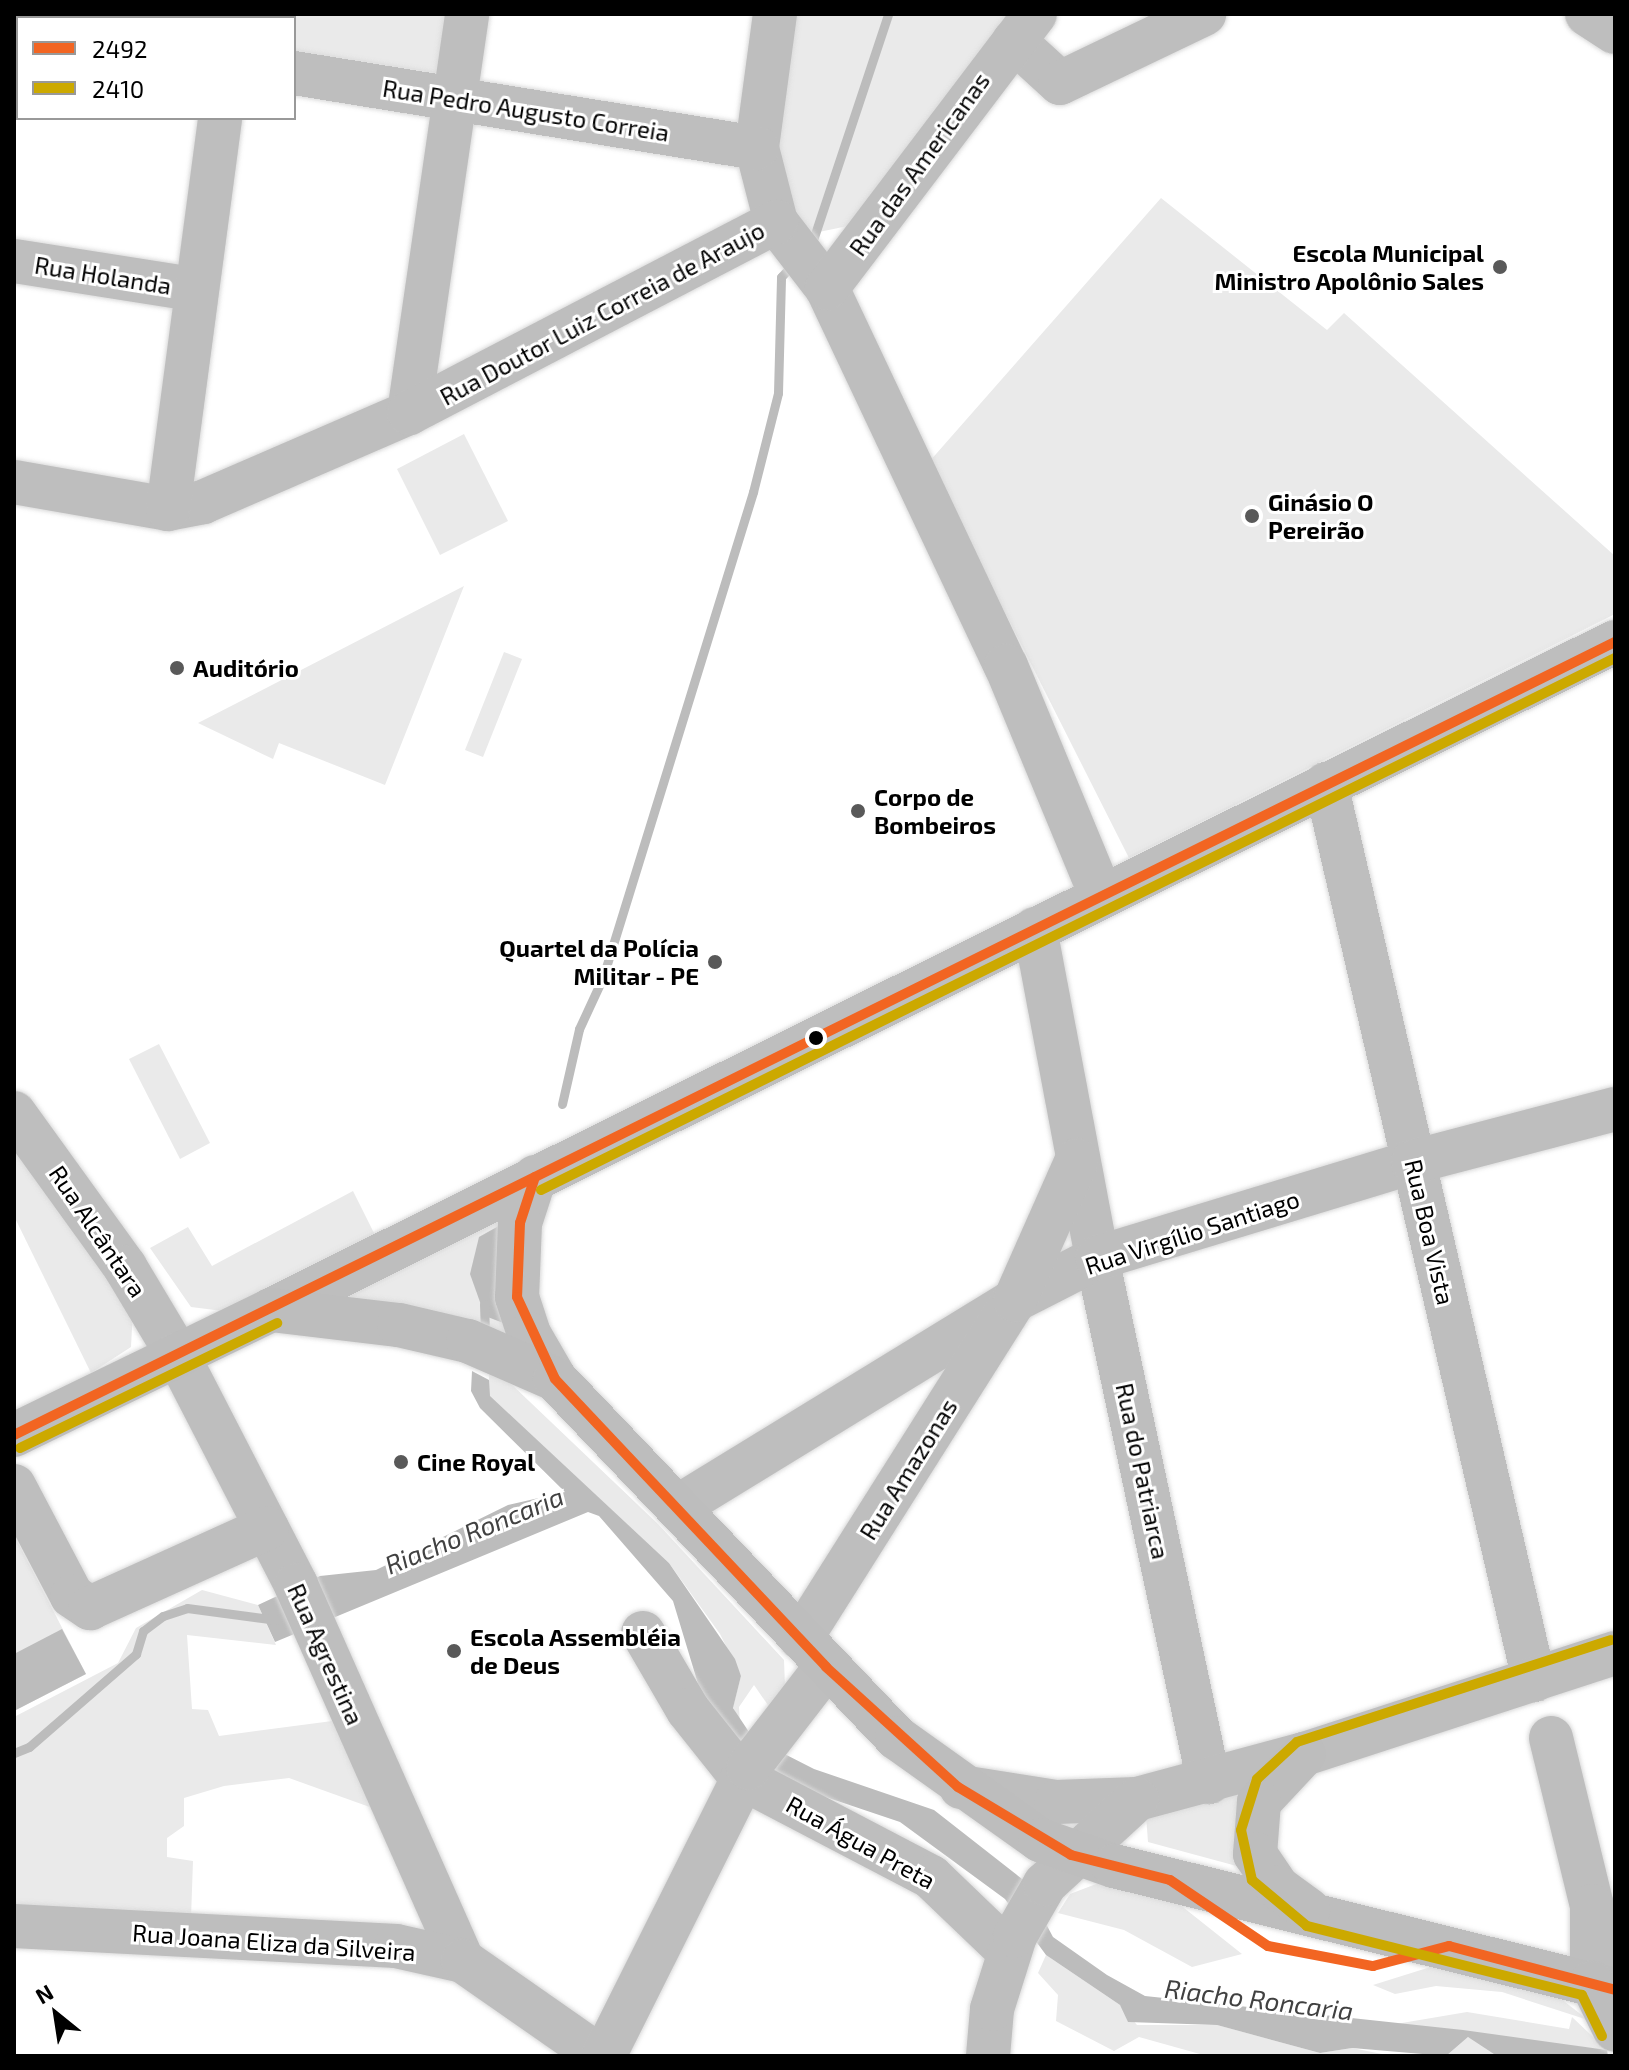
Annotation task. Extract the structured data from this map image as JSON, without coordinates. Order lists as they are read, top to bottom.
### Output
{
  "streets": {
    "street": [
      "Rua Pedro Augusto Correia",
      "Rua das Americanas",
      "Rua Holanda",
      "Rua Doutor Luiz Correia de Araujo",
      "Rua Alcântara",
      "Rua Virgílio Santiago",
      "Rua Boa Vista",
      "Rua Amazonas",
      "Rua do Patriarca",
      "Rua Agrestina",
      "Rua Água Preta",
      "Rua Joana Eliza da Silveira"
    ]
  },
  "crossings": [
    ["Rua Pedro Augusto Correia", "Rua Doutor Luiz Correia de Araujo"],
    ["Rua Alcântara", "Rua Agrestina"],
    ["Rua Virgílio Santiago", "Rua Boa Vista"],
    ["Rua Virgílio Santiago", "Rua Amazonas"],
    ["Rua Virgílio Santiago", "Rua do Patriarca"],
    ["Rua Amazonas", "Rua Água Preta"],
    ["Rua Amazonas", "Rua Joana Eliza da Silveira"],
    ["Rua Agrestina", "Rua Joana Eliza da Silveira"]
  ],
  "water": ["Riacho Roncaria"],
  "places": [
    "Escola Municipal Ministro Apolônio Sales",
    "Ginásio O Pereirão",
    "Auditório",
    "Corpo de Bombeiros",
    "Quartel da Polícia Militar - PE",
    "Cine Royal",
    "Escola Assembléia de Deus"
  ],
  "lines": ["transit line 2492", "transit line 2410"],
  "legend": ["2492", "2410"],
  "north": "top left"
}
